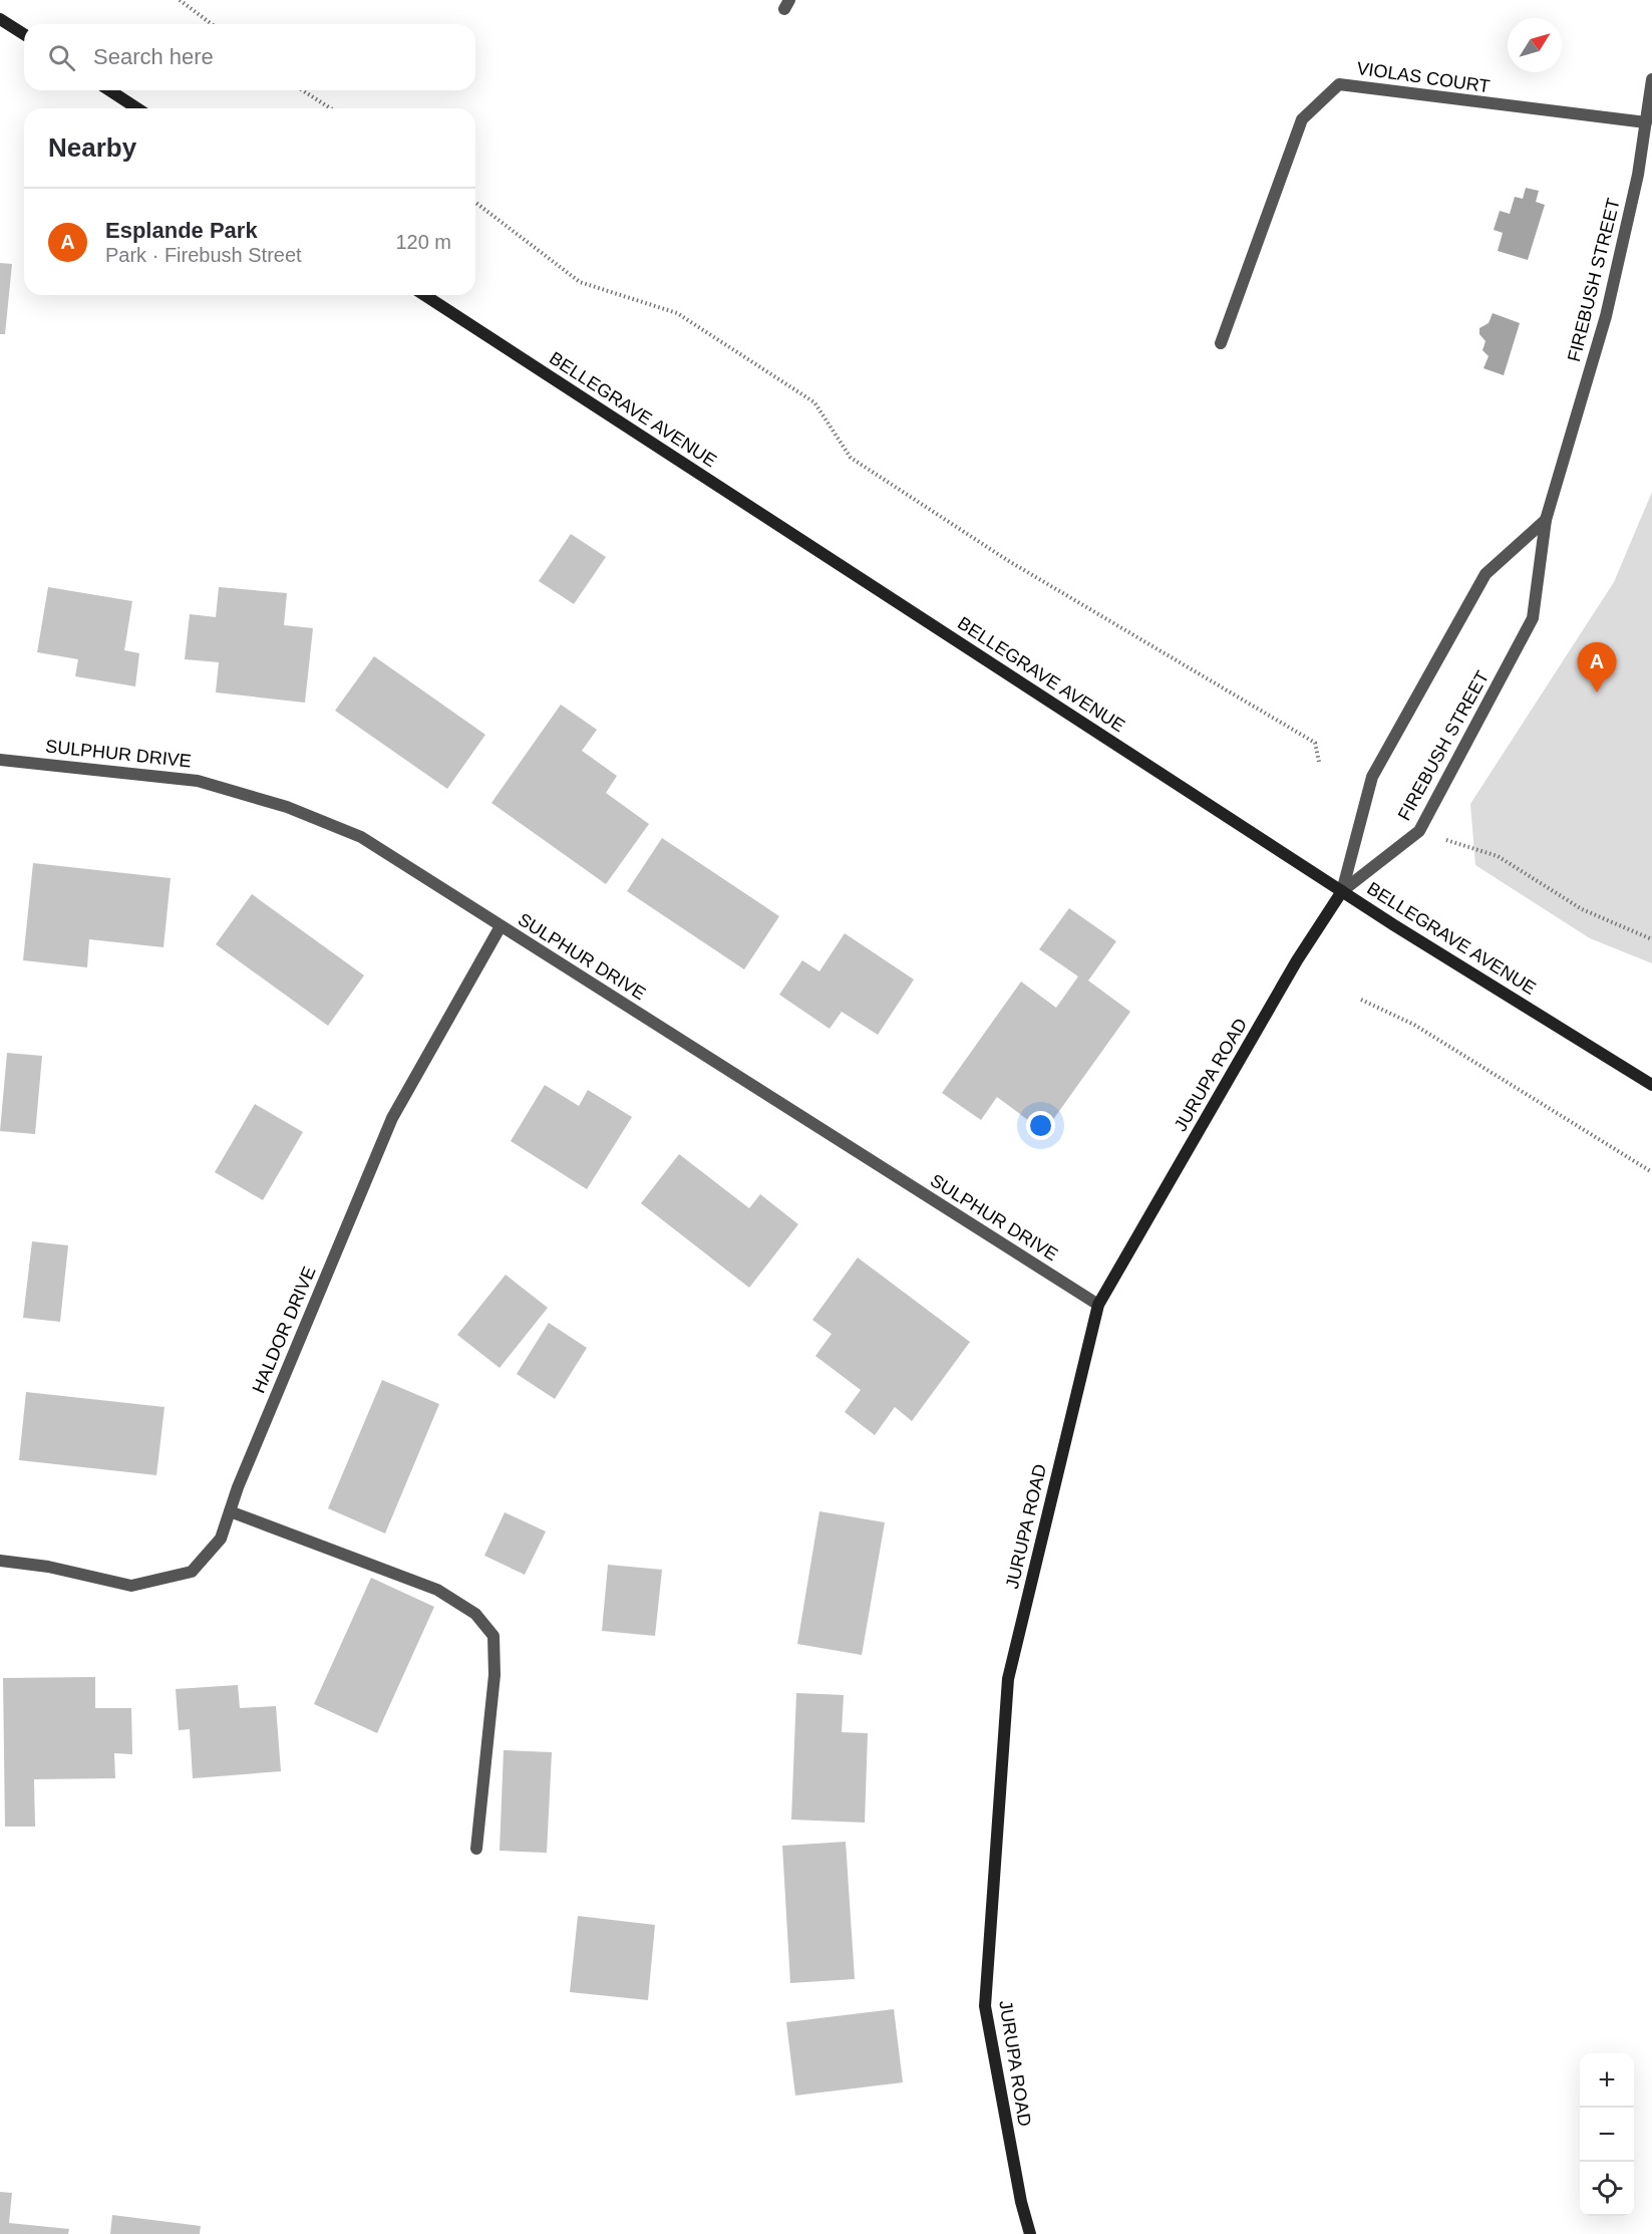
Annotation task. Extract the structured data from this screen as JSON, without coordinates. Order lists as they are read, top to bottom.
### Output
{
  "streets": {
    "main road": ["BELLEGRAVE AVENUE", "JURUPA ROAD"],
    "street": [
      "VIOLAS COURT",
      "FIREBUSH STREET",
      "SULPHUR DRIVE",
      "HALDOR DRIVE"
    ]
  },
  "crossings": [
    ["VIOLAS COURT", "FIREBUSH STREET"],
    ["FIREBUSH STREET", "BELLEGRAVE AVENUE"],
    ["FIREBUSH STREET", "JURUPA ROAD"],
    ["BELLEGRAVE AVENUE", "JURUPA ROAD"],
    ["SULPHUR DRIVE", "JURUPA ROAD"],
    ["SULPHUR DRIVE", "HALDOR DRIVE"]
  ],
  "north": "top right",
  "page": {
    "search": "Search here",
    "heading": "Nearby",
    "list": [
      {
        "mark": "A",
        "name": "Esplande Park",
        "note": "Park · Firebush Street",
        "value": "120 m"
      }
    ],
    "pins": "A",
    "map_buttons": ["+", "−"]
  }
}
